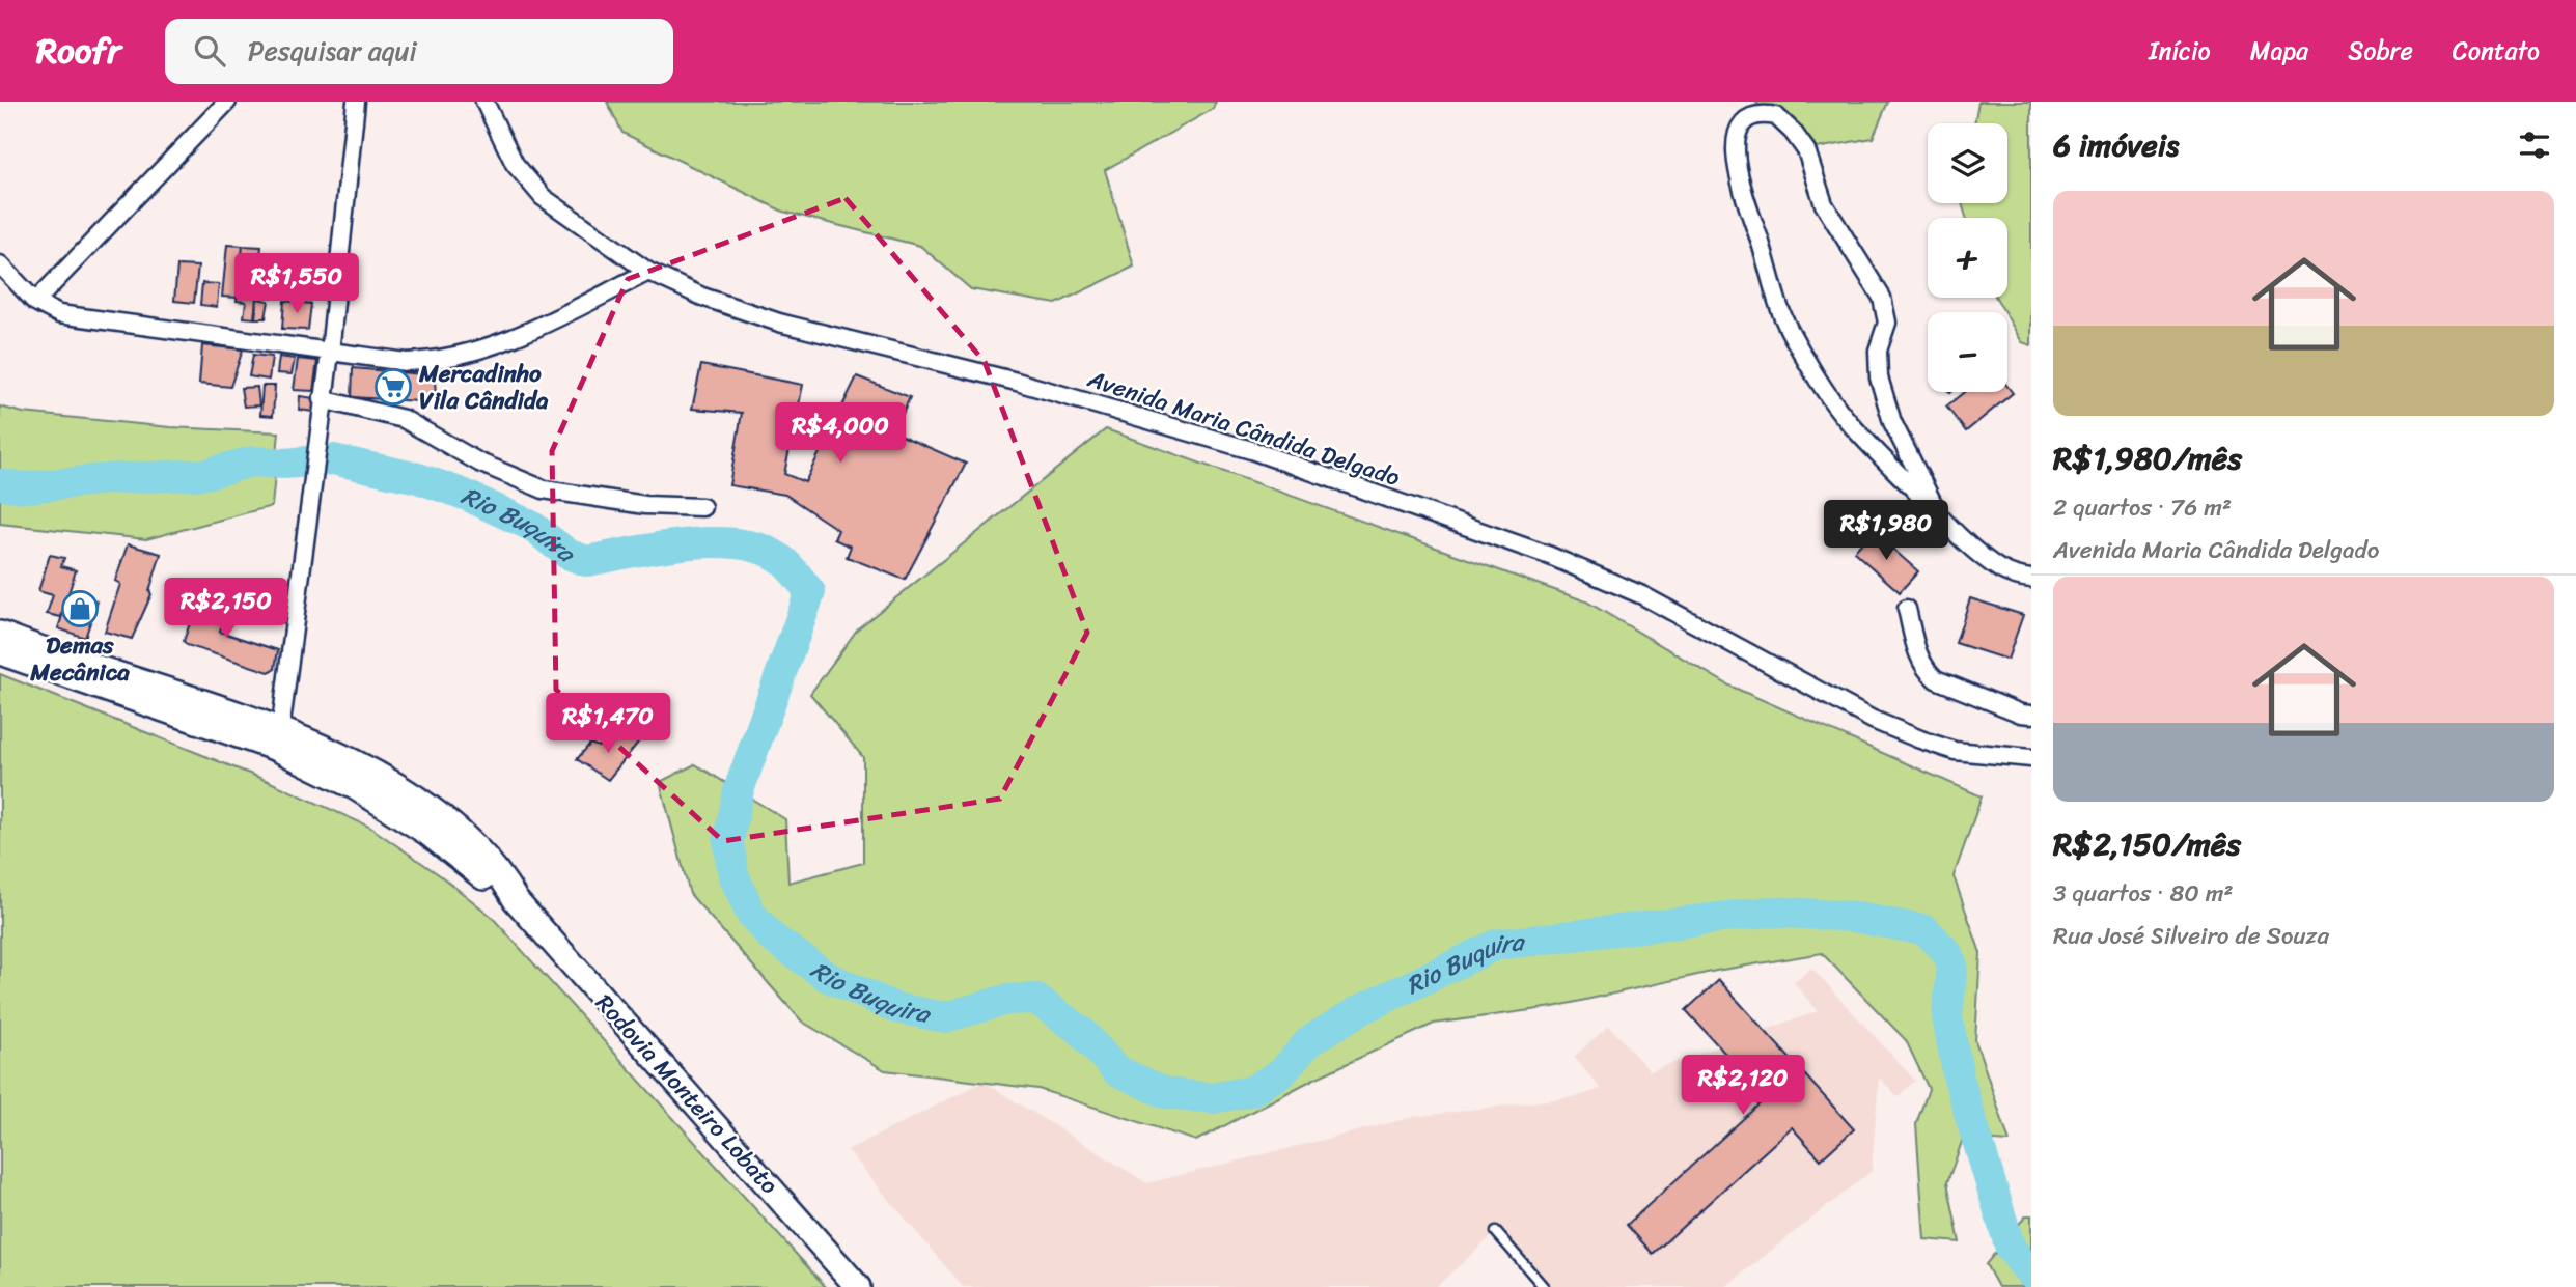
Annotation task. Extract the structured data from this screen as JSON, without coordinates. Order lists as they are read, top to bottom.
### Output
{
  "streets": {
    "main road": ["Rodovia Monteiro Lobato"],
    "street": ["Avenida Maria Cândida Delgado"]
  },
  "water": ["Rio Buquira"],
  "places": {
    "supermarket": ["Mercadinho Vila Cândida"],
    "shop": ["Demas Mecânica"]
  },
  "page": {
    "header": "Roofr",
    "search": "Pesquisar aqui",
    "nav": [
      "Início",
      "Mapa",
      "Sobre",
      "Contato"
    ],
    "heading": "6 imóveis",
    "map_buttons": ["+", "−"],
    "list": [
      {
        "name": "R$1,980/mês",
        "note": "2 quartos · 76 m² · Avenida Maria Cândida Delgado"
      },
      {
        "name": "R$2,150/mês",
        "note": "3 quartos · 80 m² · Rua José Silveiro de Souza"
      }
    ],
    "price": [
      "R$1,550",
      "R$4,000",
      "R$1,980",
      "R$2,150",
      "R$1,470",
      "R$2,120"
    ]
  }
}
